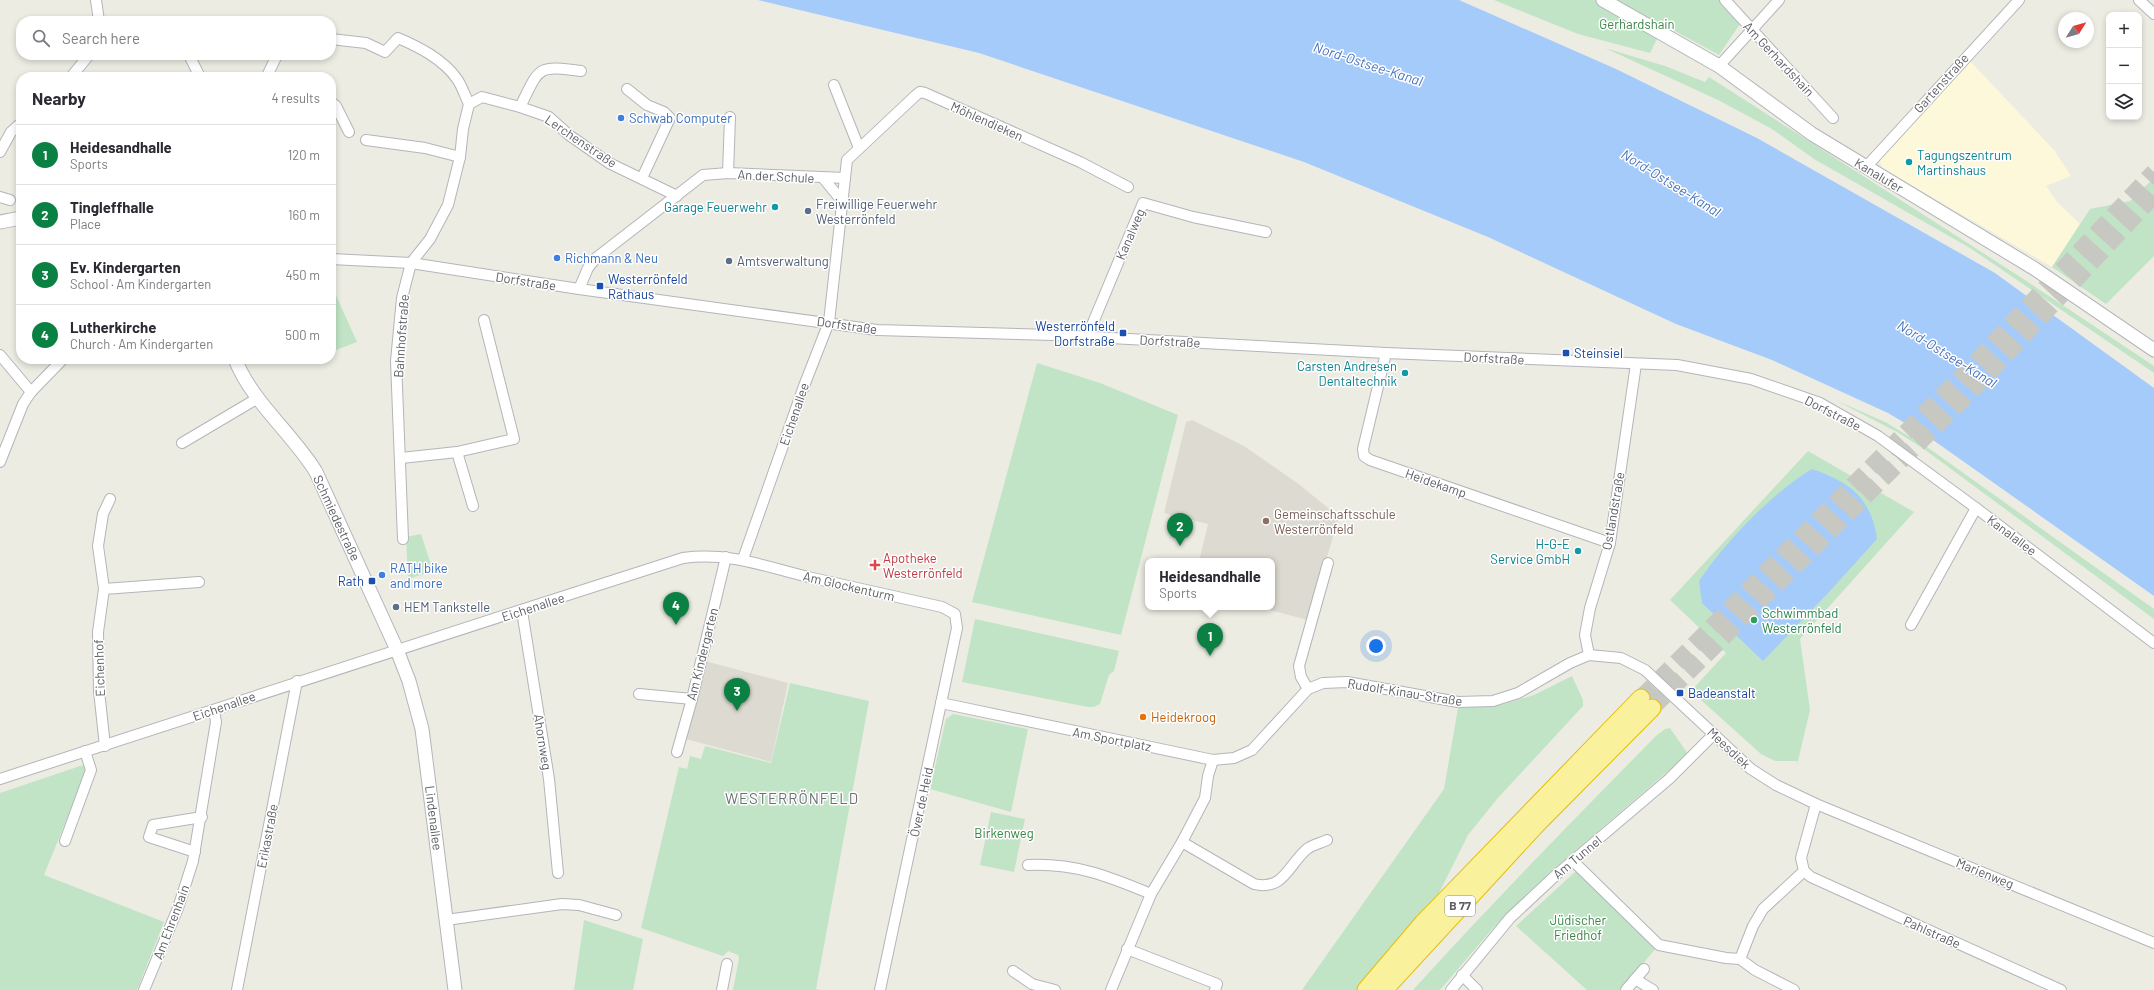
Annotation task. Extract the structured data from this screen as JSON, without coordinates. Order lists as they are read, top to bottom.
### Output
{
  "streets": {
    "highway": ["B 77"],
    "street": [
      "Am Gerhardshain",
      "Gartenstraße",
      "Möhlendieken",
      "Lerchenstraße",
      "Kanalufer",
      "An der Schule",
      "Kanalweg",
      "Dorfstraße",
      "Bahnhofstraße",
      "Eichenallee",
      "Heidekamp",
      "Ostlandstraße",
      "Schmiedestraße",
      "Kanalallee",
      "Am Glockenturm",
      "Am Kindergarten",
      "Eichenhof",
      "Rudolf-Kinau-Straße",
      "Am Sportplatz",
      "Ahornweg",
      "Meesdiek",
      "Över de Heid",
      "Lindenallee",
      "Erikastraße",
      "Am Tunnel",
      "Marienweg",
      "Am Ehrenhain",
      "Pahlstraße"
    ]
  },
  "crossings": [
    ["Gartenstraße", "Kanalufer"],
    ["Möhlendieken", "An der Schule"],
    ["Möhlendieken", "Eichenallee"],
    ["Lerchenstraße", "An der Schule"],
    ["An der Schule", "Dorfstraße"],
    ["An der Schule", "Eichenallee"],
    ["Kanalweg", "Dorfstraße"],
    ["Dorfstraße", "Bahnhofstraße"],
    ["Dorfstraße", "Eichenallee"],
    ["Dorfstraße", "Heidekamp"],
    ["Dorfstraße", "Ostlandstraße"],
    ["Dorfstraße", "Kanalallee"],
    ["Eichenallee", "Schmiedestraße"],
    ["Eichenallee", "Am Glockenturm"],
    ["Eichenallee", "Am Kindergarten"],
    ["Eichenallee", "Eichenhof"],
    ["Eichenallee", "Ahornweg"],
    ["Eichenallee", "Lindenallee"],
    ["Eichenallee", "Erikastraße"],
    ["Eichenallee", "Am Ehrenhain"],
    ["Heidekamp", "Ostlandstraße"],
    ["Ostlandstraße", "Rudolf-Kinau-Straße"],
    ["Ostlandstraße", "Meesdiek"],
    ["Schmiedestraße", "Lindenallee"],
    ["Am Glockenturm", "Över de Heid"],
    ["Rudolf-Kinau-Straße", "Am Sportplatz"],
    ["Rudolf-Kinau-Straße", "Meesdiek"],
    ["Am Sportplatz", "Över de Heid"],
    ["Meesdiek", "Am Tunnel"],
    ["Meesdiek", "Marienweg"]
  ],
  "districts": ["WESTERRÖNFELD"],
  "water": ["Nord-Ostsee-Kanal"],
  "parks": ["Gerhardshain", "Birkenweg", "Jüdischer Friedhof"],
  "places": {
    "other": [
      "Schwab Computer",
      "Tagungszentrum Martinshaus",
      "Garage Feuerwehr",
      "Freiwillige Feuerwehr Westerrönfeld",
      "Richmann & Neu",
      "Amtsverwaltung",
      "Carsten Andresen Dentaltechnik",
      "Gemeinschaftsschule Westerrönfeld",
      "H-G-E Service GmbH",
      "RATH bike and more",
      "HEM Tankstelle",
      "Schwimmbad Westerrönfeld",
      "Heidekroog"
    ],
    "transit": [
      "Westerrönfeld Rathaus",
      "Westerrönfeld Dorfstraße",
      "Steinsiel",
      "Rath",
      "Badeanstalt"
    ],
    "health": ["Apotheke Westerrönfeld"]
  },
  "north": "top right",
  "page": {
    "map_buttons": ["+", "−"],
    "search": "Search here",
    "heading": ["Nearby", "4 results"],
    "list": [
      {
        "mark": "1",
        "name": "Heidesandhalle",
        "note": "Sports",
        "value": "120 m"
      },
      {
        "mark": "2",
        "name": "Tingleffhalle",
        "note": "Place",
        "value": "160 m"
      },
      {
        "mark": "3",
        "name": "Ev. Kindergarten",
        "note": "School · Am Kindergarten",
        "value": "450 m"
      },
      {
        "mark": "4",
        "name": "Lutherkirche",
        "note": "Church · Am Kindergarten",
        "value": "500 m"
      }
    ],
    "pins": [
      "2",
      "4",
      "1",
      "3"
    ],
    "popup": ["Heidesandhalle", "Sports"]
  }
}
